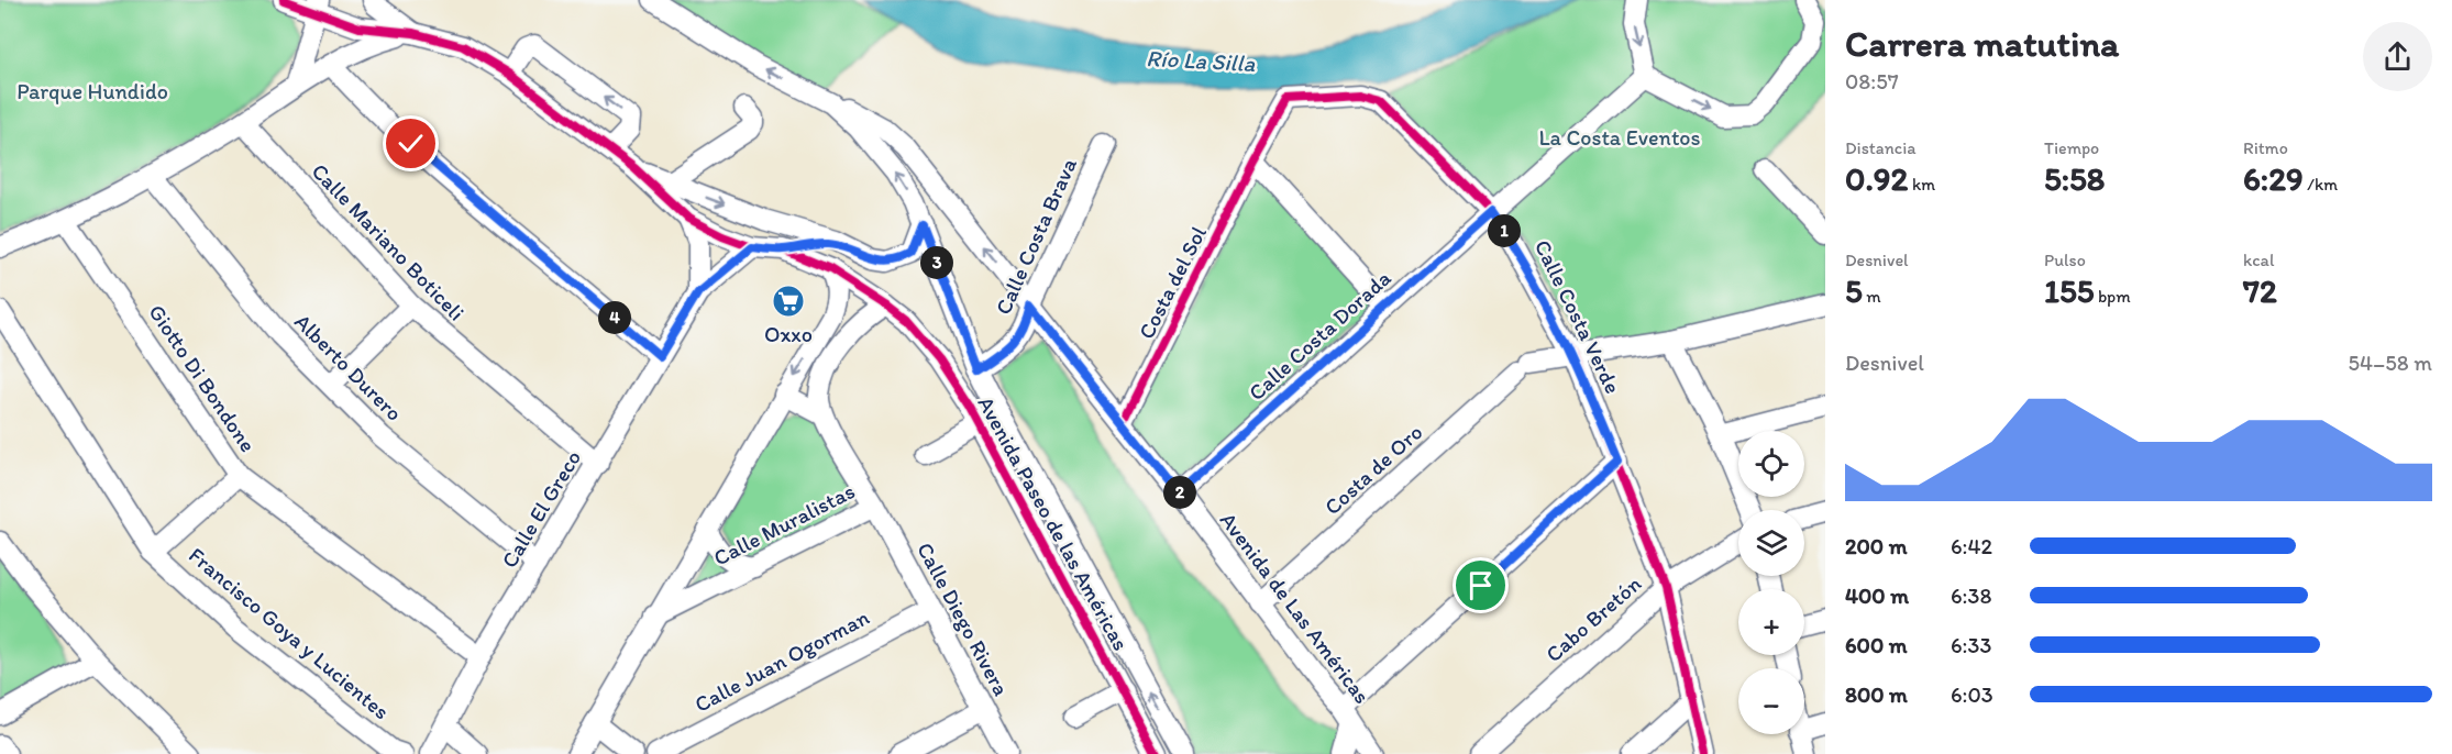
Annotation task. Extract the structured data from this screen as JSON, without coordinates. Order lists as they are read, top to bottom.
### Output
{
  "streets": {
    "street": [
      "Calle Costa Brava",
      "Calle Mariano Boticeli",
      "Costa del Sol",
      "Calle Costa Verde",
      "Calle Costa Dorada",
      "Alberto Durero",
      "Giotto Di Bondone",
      "Costa de Oro",
      "Calle El Greco",
      "Avenida Paseo de las Américas",
      "Calle Muralistas",
      "Avenida de Las Américas",
      "Calle Diego Rivera",
      "Cabo Bretón",
      "Francisco Goya y Lucientes",
      "Calle Juan Ogorman"
    ]
  },
  "crossings": [
    ["Calle Costa Brava", "Avenida Paseo de las Américas"],
    ["Calle Costa Brava", "Avenida de Las Américas"],
    ["Calle Mariano Boticeli", "Calle El Greco"],
    ["Costa del Sol", "Calle Costa Verde"],
    ["Costa del Sol", "Avenida de Las Américas"],
    ["Calle Costa Verde", "Calle Costa Dorada"],
    ["Calle Costa Verde", "Costa de Oro"],
    ["Calle Costa Verde", "Cabo Bretón"],
    ["Calle Costa Dorada", "Avenida de Las Américas"],
    ["Alberto Durero", "Calle El Greco"],
    ["Giotto Di Bondone", "Calle El Greco"],
    ["Costa de Oro", "Avenida de Las Américas"],
    ["Calle El Greco", "Avenida Paseo de las Américas"],
    ["Avenida Paseo de las Américas", "Calle Muralistas"],
    ["Calle Muralistas", "Calle Diego Rivera"],
    ["Calle Diego Rivera", "Calle Juan Ogorman"]
  ],
  "water": ["Río La Silla"],
  "parks": ["Parque Hundido", "La Costa Eventos"],
  "places": {
    "supermarket": ["Oxxo"]
  },
  "page": {
    "heading": ["Carrera matutina", "08:57"],
    "stats": [
      ["Distancia", "0.92 km"],
      ["Tiempo", "5:58"],
      ["Ritmo", "6:29 /km"],
      ["Desnivel", "5 m"],
      ["Pulso", "155 bpm"],
      ["kcal", "72"]
    ],
    "pins": [
      "1",
      "3",
      "4",
      "2"
    ],
    "chart": ["Desnivel", "54–58 m"],
    "map_buttons": ["+", "−"],
    "list": [
      {
        "name": "200 m",
        "note": "6:42"
      },
      {
        "name": "400 m",
        "note": "6:38"
      },
      {
        "name": "600 m",
        "note": "6:33"
      },
      {
        "name": "800 m",
        "note": "6:03"
      }
    ]
  }
}
